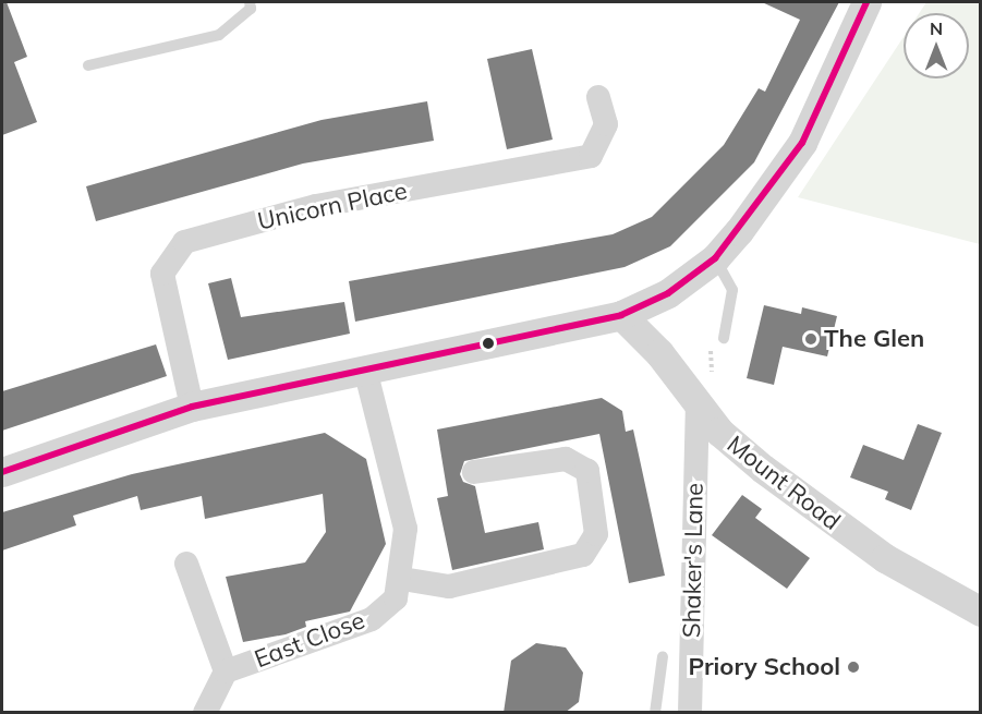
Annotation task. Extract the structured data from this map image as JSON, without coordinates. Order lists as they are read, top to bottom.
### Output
{
  "streets": {
    "street": [
      "Unicorn Place",
      "Mount Road",
      "Shaker's Lane",
      "East Close"
    ]
  },
  "crossings": [
    ["Mount Road", "Shaker's Lane"]
  ],
  "places": ["The Glen", "Priory School"],
  "north": "top"
}
